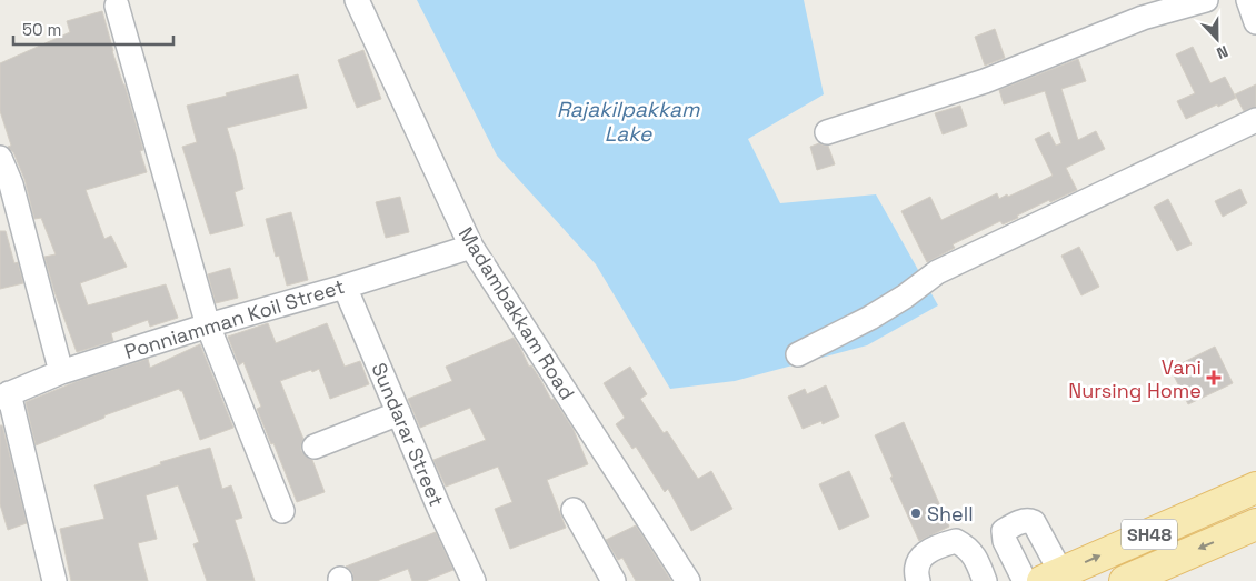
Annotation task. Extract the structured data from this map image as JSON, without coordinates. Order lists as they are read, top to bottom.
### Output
{
  "streets": {
    "main road": ["SH48"],
    "street": ["Madambakkam Road", "Ponniamman Koil Street", "Sundarar Street"]
  },
  "crossings": [
    ["Madambakkam Road", "Ponniamman Koil Street"],
    ["Ponniamman Koil Street", "Sundarar Street"]
  ],
  "water": ["Rajakilpakkam Lake"],
  "places": {
    "health": ["Vani Nursing Home"],
    "other": ["Shell"]
  },
  "scale_bar": "50 m",
  "north": "bottom"
}
